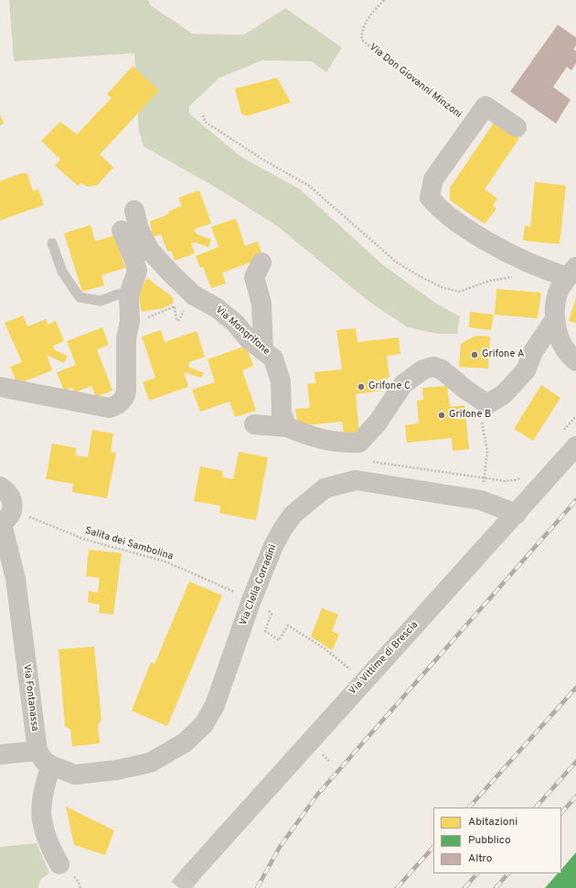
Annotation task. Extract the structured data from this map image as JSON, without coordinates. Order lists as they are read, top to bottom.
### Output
{
  "streets": {
    "street": [
      "Via Don Giovanni Minzoni",
      "Via Mongrifone",
      "Via Clelia Corradini",
      "Via Vittime di Brescia",
      "Via Fontanassa"
    ],
    "path": ["Salita dei Sambolina"]
  },
  "crossings": [
    ["Salita dei Sambolina", "Via Fontanassa"],
    ["Via Clelia Corradini", "Via Vittime di Brescia"]
  ],
  "places": ["Grifone A", "Grifone C", "Grifone B"],
  "legend": ["Abitazioni", "Pubblico", "Altro"]
}
